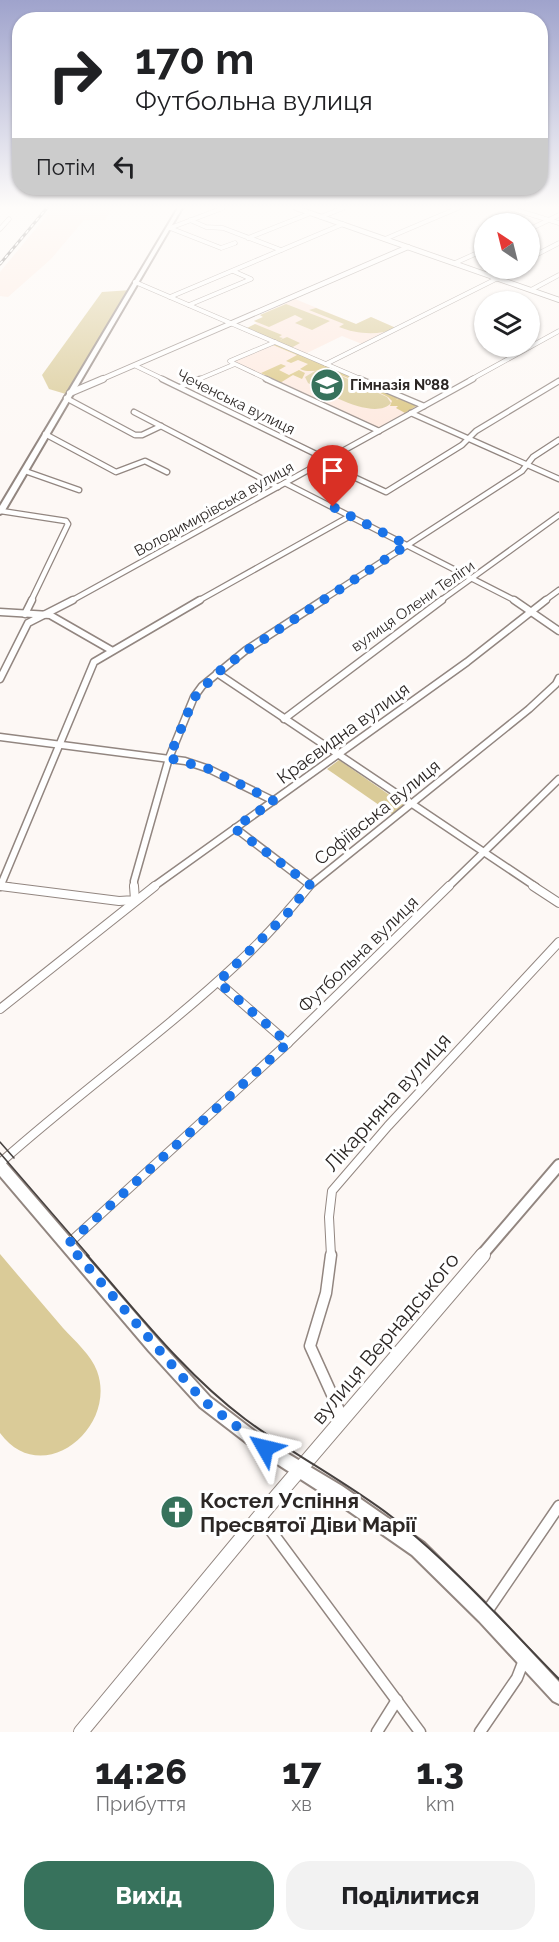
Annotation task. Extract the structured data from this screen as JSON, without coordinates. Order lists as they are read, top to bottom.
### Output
{
  "streets": {
    "street": [
      "Чеченська вулиця",
      "Володимирівська вулиця",
      "вулиця Олени Теліги",
      "Краєвидна вулиця",
      "Софіївська вулиця",
      "Футбольна вулиця",
      "Лікарняна вулиця",
      "вулиця Вернадського"
    ]
  },
  "crossings": [
    ["Чеченська вулиця", "Володимирівська вулиця"],
    ["Лікарняна вулиця", "вулиця Вернадського"]
  ],
  "places": {
    "school or university": ["Гімназія №88"],
    "church": ["Костел Успіння Пресвятої Діви Марії"]
  },
  "north": "top left",
  "page": {
    "turn": ["170 m", "Футбольна вулиця"],
    "then": "Потім",
    "eta": [
      "14:26",
      "Прибуття",
      "17",
      "хв",
      "1.3",
      "km"
    ],
    "buttons": ["Вихід", "Поділитися"]
  }
}
